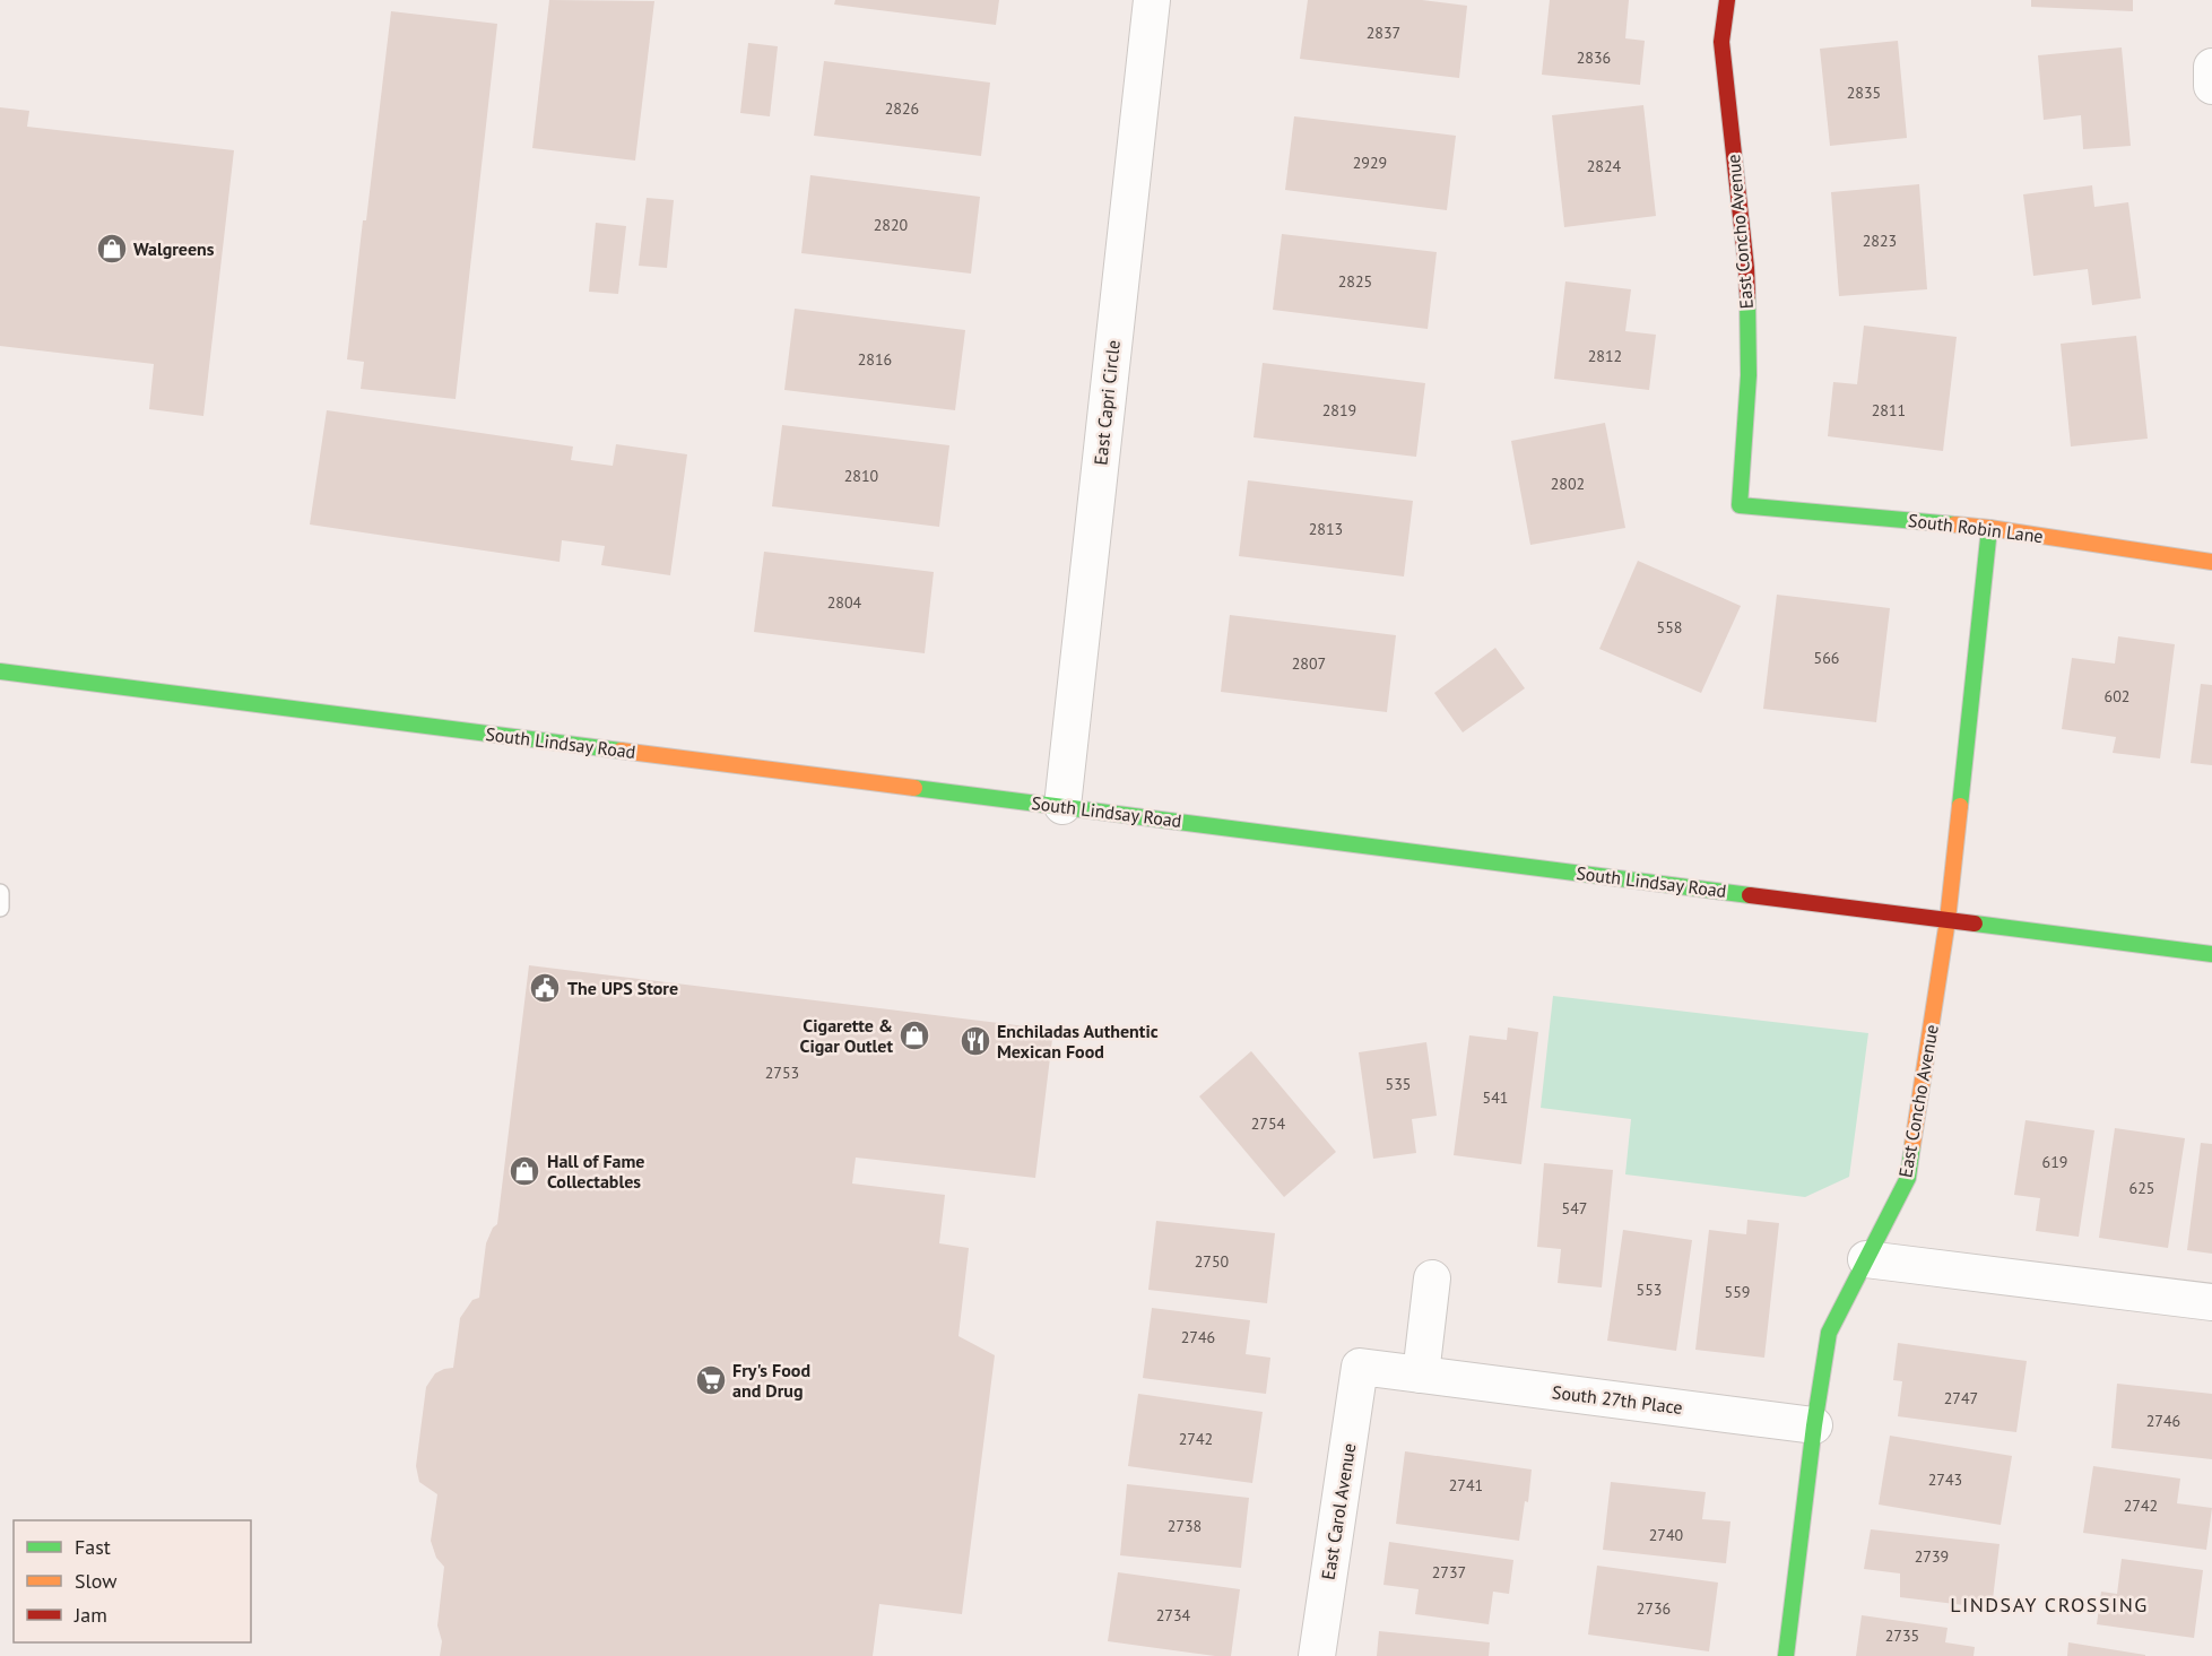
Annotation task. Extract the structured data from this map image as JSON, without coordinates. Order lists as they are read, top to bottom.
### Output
{
  "streets": {
    "main road": ["East Concho Avenue", "South Robin Lane", "South Lindsay Road"],
    "street": ["East Capri Circle", "South 27th Place", "East Carol Avenue"]
  },
  "crossings": [
    ["East Concho Avenue", "South Robin Lane"],
    ["East Concho Avenue", "South Lindsay Road"],
    ["East Concho Avenue", "South 27th Place"],
    ["East Capri Circle", "South Lindsay Road"],
    ["South 27th Place", "East Carol Avenue"]
  ],
  "districts": ["LINDSAY CROSSING"],
  "places": {
    "shop": ["Walgreens", "Cigarette & Cigar Outlet", "Hall of Fame Collectables"],
    "public building": ["The UPS Store"],
    "restaurant": ["Enchiladas Authentic Mexican Food"],
    "supermarket": ["Fry's Food and Drug"]
  },
  "house_numbers": [
    "2837",
    "2836",
    "2835",
    "2826",
    "2929",
    "2824",
    "2820",
    "2823",
    "2825",
    "2812",
    "2816",
    "2819",
    "2811",
    "2810",
    "2802",
    "2813",
    "2804",
    "558",
    "566",
    "2807",
    "602",
    "2753",
    "535",
    "541",
    "2754",
    "619",
    "625",
    "547",
    "2750",
    "553",
    "559",
    "2746",
    "2747",
    "2746",
    "2742",
    "2743",
    "2741",
    "2742",
    "2738",
    "2740",
    "2739",
    "2737",
    "2736",
    "2734",
    "2735"
  ],
  "legend": ["Fast", "Slow", "Jam"]
}
